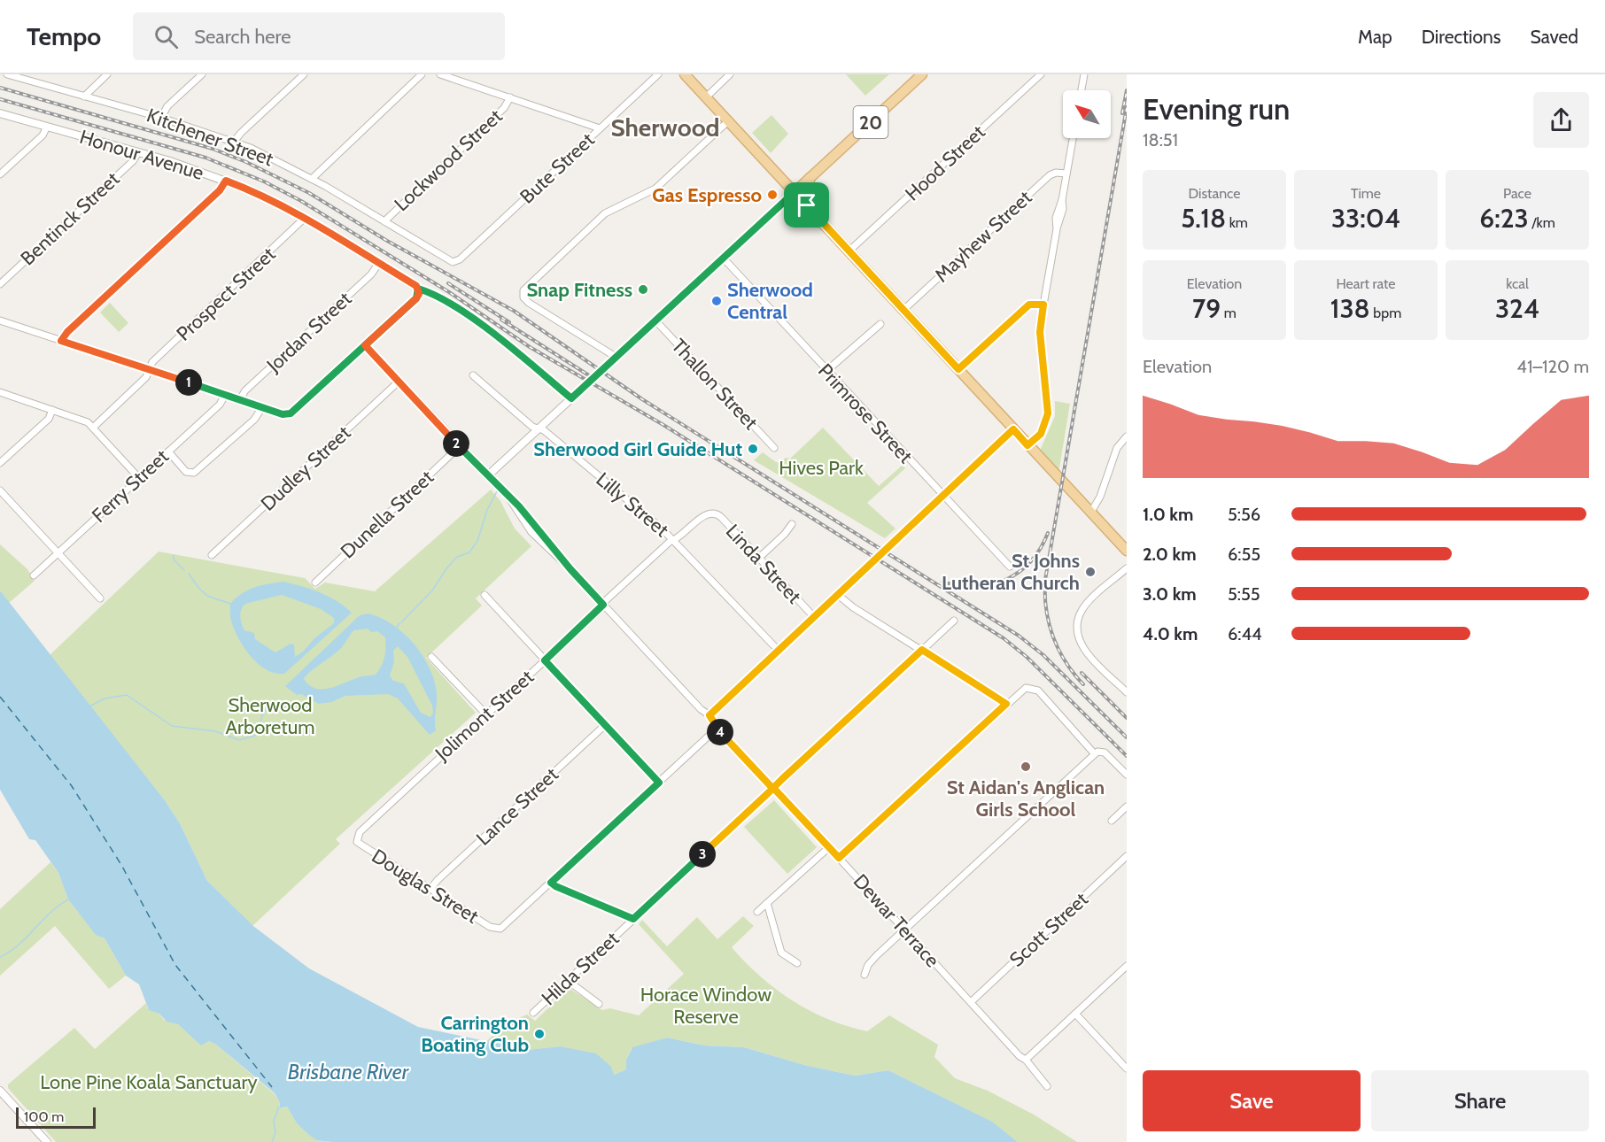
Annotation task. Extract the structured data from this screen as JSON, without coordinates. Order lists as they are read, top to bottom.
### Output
{
  "streets": {
    "main road": ["20"],
    "street": [
      "Kitchener Street",
      "Honour Avenue",
      "Lockwood Street",
      "Hood Street",
      "Bute Street",
      "Bentinck Street",
      "Mayhew Street",
      "Prospect Street",
      "Jordan Street",
      "Thallon Street",
      "Primrose Street",
      "Dudley Street",
      "Ferry Street",
      "Lilly Street",
      "Dunella Street",
      "Linda Street",
      "Jolimont Street",
      "Lance Street",
      "Douglas Street",
      "Dewar Terrace",
      "Scott Street",
      "Hilda Street"
    ]
  },
  "crossings": [
    ["Kitchener Street", "Lockwood Street"],
    ["Kitchener Street", "Bute Street"],
    ["Honour Avenue", "Bentinck Street"],
    ["Honour Avenue", "Prospect Street"],
    ["Honour Avenue", "Jordan Street"],
    ["Dudley Street", "Dewar Terrace"],
    ["Lilly Street", "Jolimont Street"],
    ["Dunella Street", "Dewar Terrace"],
    ["Linda Street", "Jolimont Street"],
    ["Jolimont Street", "Douglas Street"],
    ["Jolimont Street", "Dewar Terrace"],
    ["Lance Street", "Douglas Street"],
    ["Dewar Terrace", "Scott Street"],
    ["Dewar Terrace", "Hilda Street"]
  ],
  "districts": ["Sherwood"],
  "water": ["Brisbane River"],
  "parks": [
    "Hives Park",
    "Sherwood Arboretum",
    "Horace Window Reserve",
    "Lone Pine Koala Sanctuary"
  ],
  "places": [
    "Gas Espresso",
    "Snap Fitness",
    "Sherwood Central",
    "Sherwood Girl Guide Hut",
    "St Johns Lutheran Church",
    "St Aidan's Anglican Girls School",
    "Carrington Boating Club"
  ],
  "scale_bar": "100 m",
  "north": "top left",
  "page": {
    "header": "Tempo",
    "search": "Search here",
    "nav": ["Map", "Directions", "Saved"],
    "heading": ["Evening run", "18:51"],
    "stats": [
      ["Distance", "5.18 km"],
      ["Time", "33:04"],
      ["Pace", "6:23 /km"],
      ["Elevation", "79 m"],
      ["Heart rate", "138 bpm"],
      ["kcal", "324"]
    ],
    "chart": ["Elevation", "41–120 m"],
    "pins": [
      "1",
      "2",
      "4",
      "3"
    ],
    "list": [
      {
        "name": "1.0 km",
        "note": "5:56"
      },
      {
        "name": "2.0 km",
        "note": "6:55"
      },
      {
        "name": "3.0 km",
        "note": "5:55"
      },
      {
        "name": "4.0 km",
        "note": "6:44"
      }
    ],
    "buttons": ["Save", "Share"],
    "scale": "100 m"
  }
}
